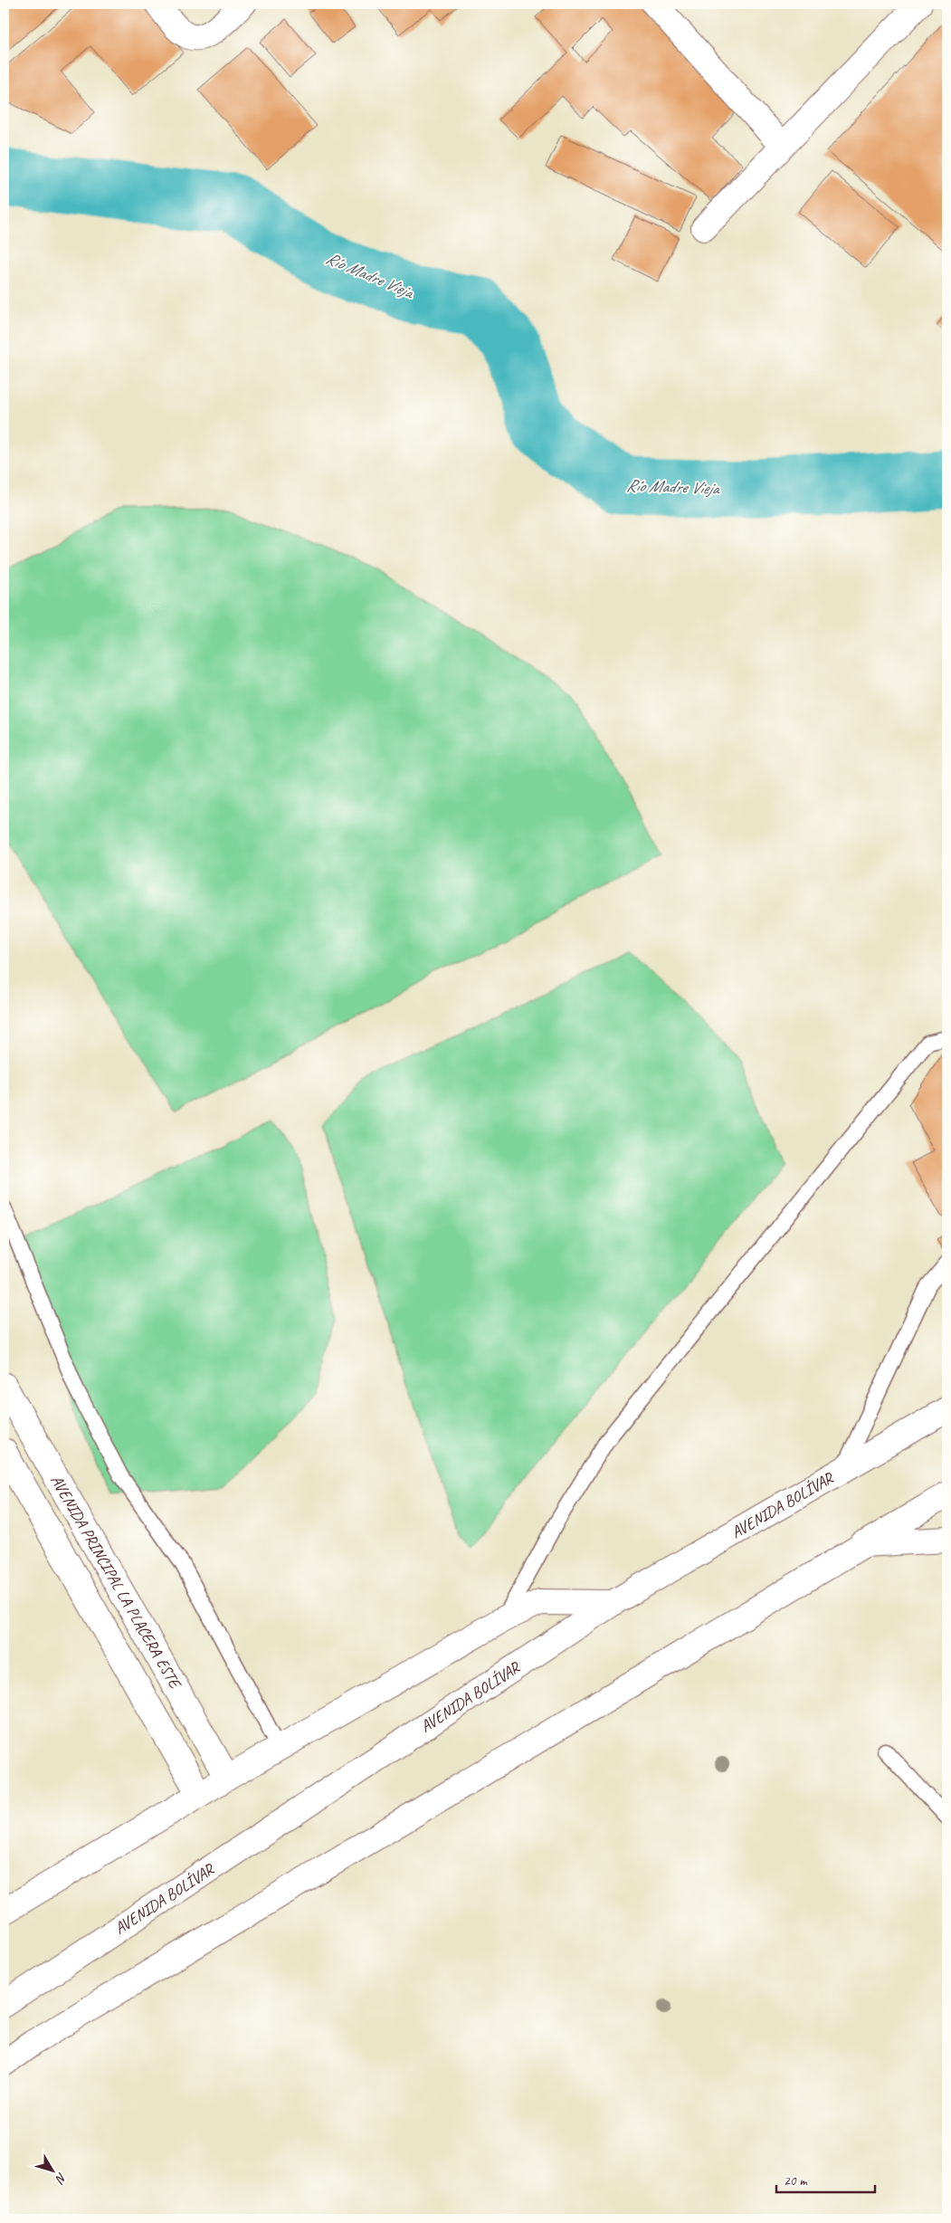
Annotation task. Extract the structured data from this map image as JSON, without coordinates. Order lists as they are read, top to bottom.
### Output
{
  "streets": {
    "street": ["AVENIDA BOLÍVAR", "AVENIDA PRINCIPAL LA PLACERA ESTE"]
  },
  "water": ["Río Madre Vieja"],
  "scale_bar": "20 m",
  "north": "bottom right"
}
